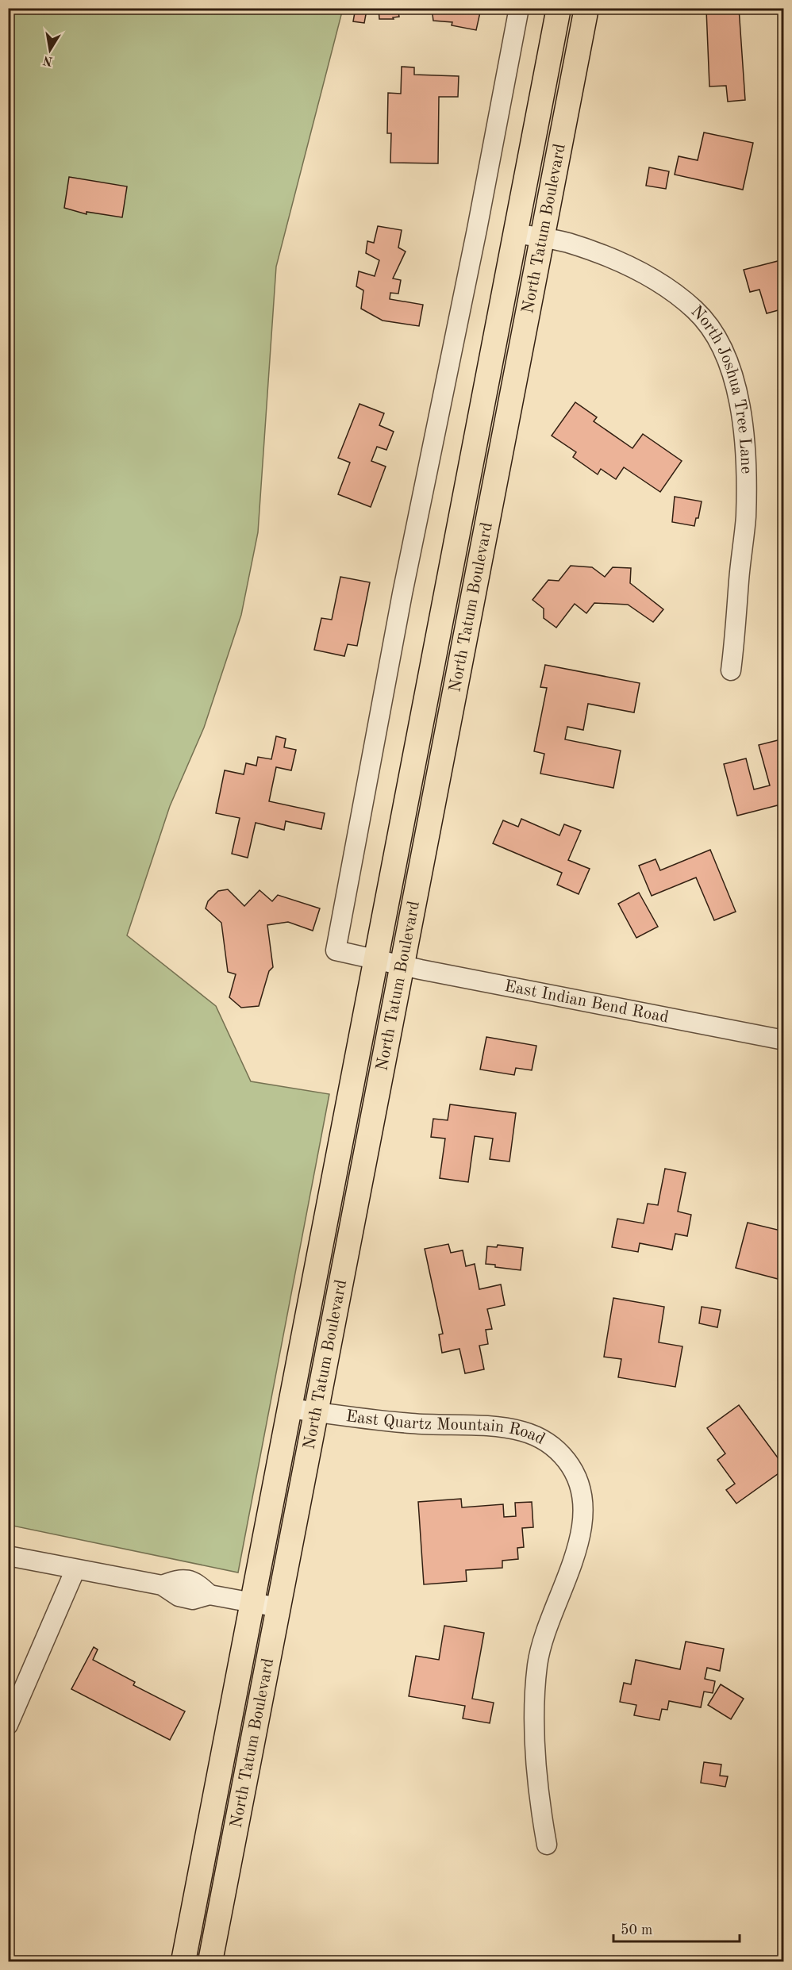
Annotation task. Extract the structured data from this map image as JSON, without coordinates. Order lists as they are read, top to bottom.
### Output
{
  "streets": {
    "main road": ["North Tatum Boulevard"],
    "street": ["North Joshua Tree Lane", "East Indian Bend Road", "East Quartz Mountain Road"]
  },
  "crossings": [
    ["North Tatum Boulevard", "North Joshua Tree Lane"],
    ["North Tatum Boulevard", "East Indian Bend Road"],
    ["North Tatum Boulevard", "East Quartz Mountain Road"]
  ],
  "scale_bar": "50 m",
  "north": "bottom"
}
